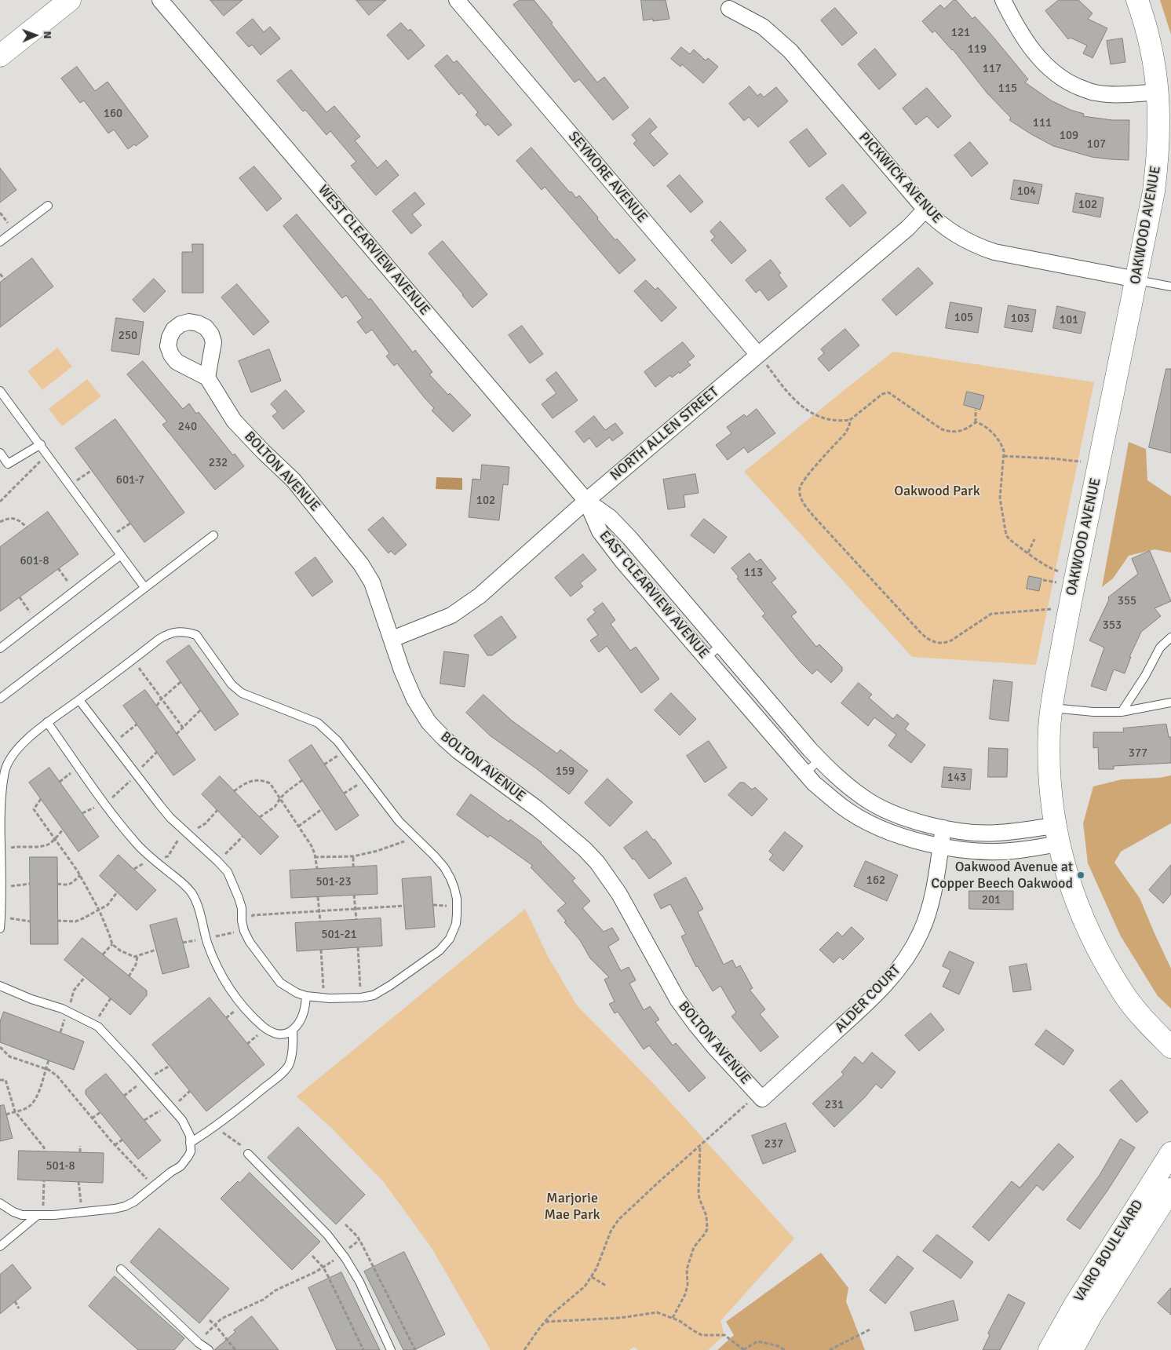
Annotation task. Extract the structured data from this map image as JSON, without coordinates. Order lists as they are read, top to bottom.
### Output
{
  "streets": {
    "street": [
      "SEYMORE AVENUE",
      "PICKWICK AVENUE",
      "OAKWOOD AVENUE",
      "WEST CLEARVIEW AVENUE",
      "NORTH ALLEN STREET",
      "BOLTON AVENUE",
      "EAST CLEARVIEW AVENUE",
      "ALDER COURT",
      "VAIRO BOULEVARD"
    ]
  },
  "crossings": [
    ["SEYMORE AVENUE", "NORTH ALLEN STREET"],
    ["PICKWICK AVENUE", "OAKWOOD AVENUE"],
    ["PICKWICK AVENUE", "NORTH ALLEN STREET"],
    ["OAKWOOD AVENUE", "EAST CLEARVIEW AVENUE"],
    ["WEST CLEARVIEW AVENUE", "NORTH ALLEN STREET"],
    ["WEST CLEARVIEW AVENUE", "EAST CLEARVIEW AVENUE"],
    ["NORTH ALLEN STREET", "BOLTON AVENUE"],
    ["NORTH ALLEN STREET", "EAST CLEARVIEW AVENUE"],
    ["BOLTON AVENUE", "ALDER COURT"],
    ["EAST CLEARVIEW AVENUE", "ALDER COURT"]
  ],
  "parks": ["Oakwood Park", "Marjorie Mae Park"],
  "places": ["Oakwood Avenue at Copper Beech Oakwood"],
  "house_numbers": [
    "121",
    "119",
    "117",
    "115",
    "160",
    "111",
    "109",
    "107",
    "104",
    "102",
    "105",
    "103",
    "101",
    "250",
    "240",
    "232",
    "601-7",
    "102",
    "601-8",
    "113",
    "355",
    "353",
    "377",
    "159",
    "143",
    "162",
    "501-23",
    "201",
    "501-21",
    "231",
    "237",
    "501-8"
  ],
  "north": "right"
}
